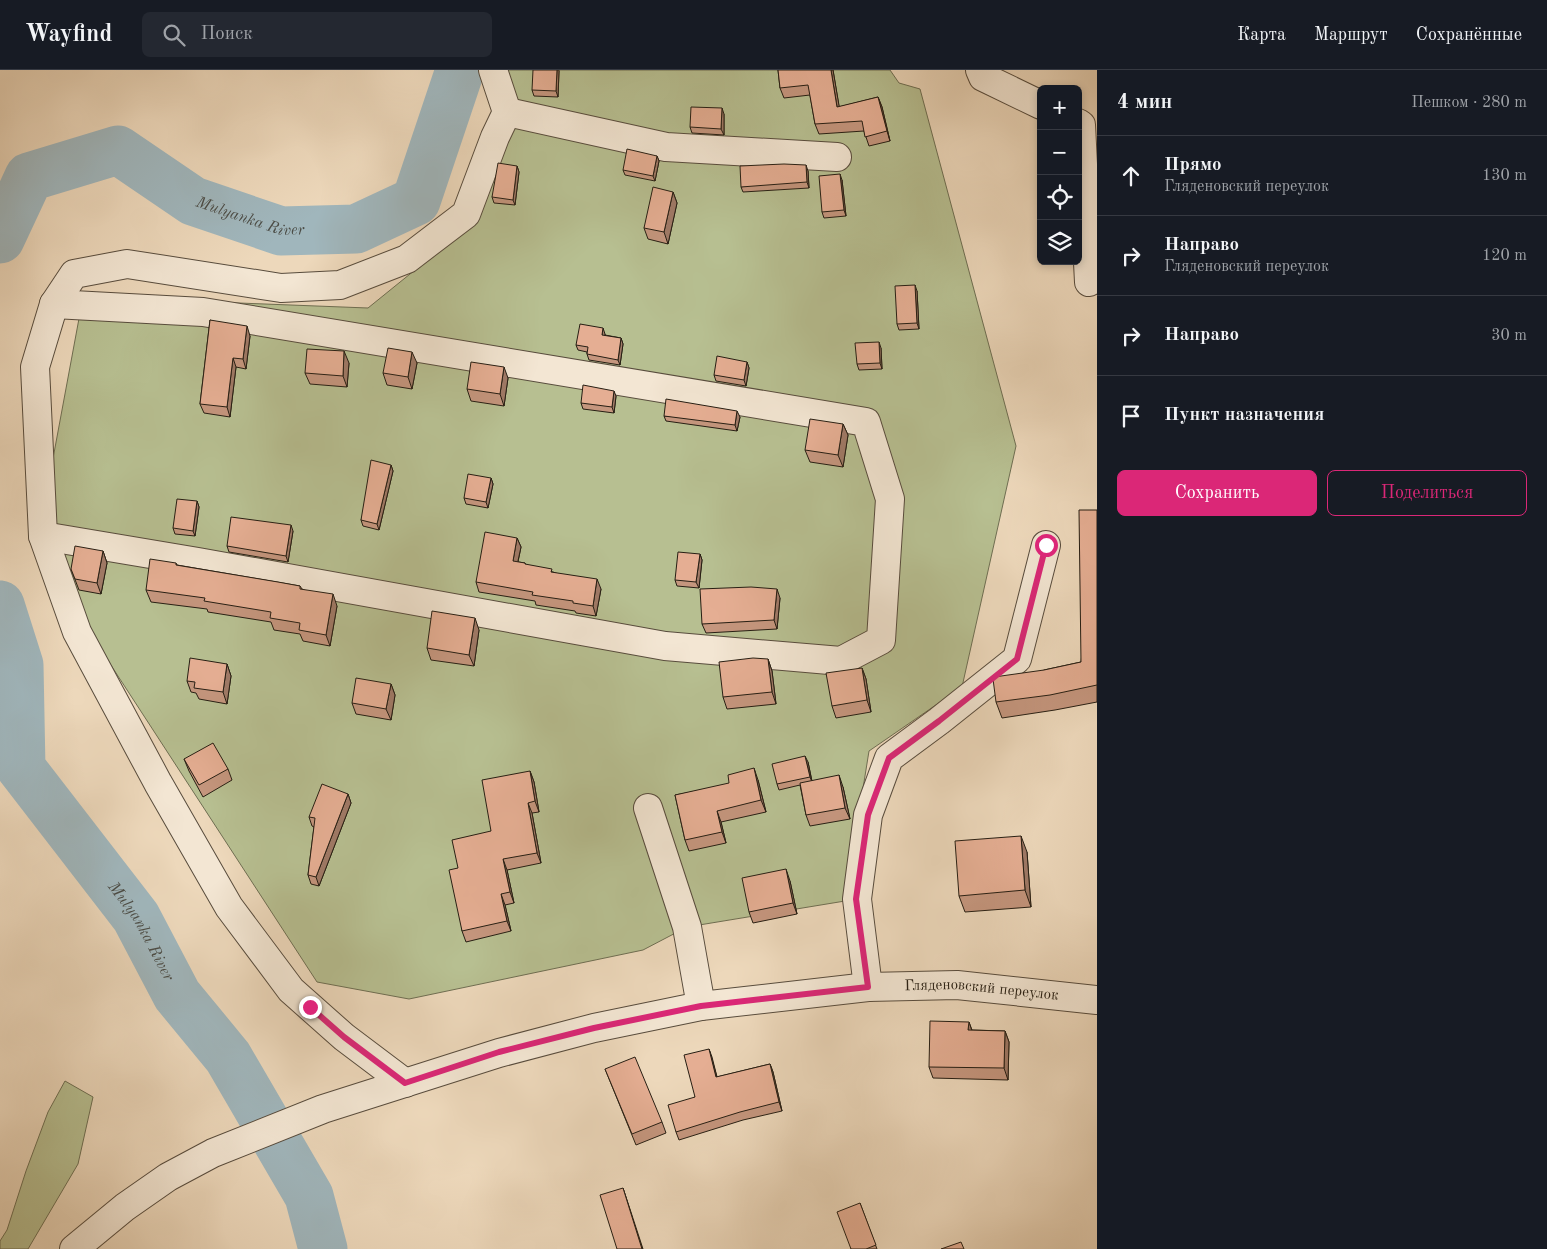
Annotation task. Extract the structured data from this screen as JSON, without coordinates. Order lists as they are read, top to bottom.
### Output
{
  "streets": {
    "street": ["Гляденовский переулок"]
  },
  "water": ["Mulyanka River"],
  "page": {
    "header": "Wayfind",
    "search": "Поиск",
    "nav": ["Карта", "Маршрут", "Сохранённые"],
    "heading": ["4 мин", "Пешком · 280 m"],
    "map_buttons": ["+", "−"],
    "list": [
      ["Прямо", "Гляденовский переулок", "130 m"],
      ["Направо", "Гляденовский переулок", "120 m"],
      ["Направо", "30 m"],
      "Пункт назначения"
    ],
    "buttons": ["Сохранить", "Поделиться"]
  }
}
